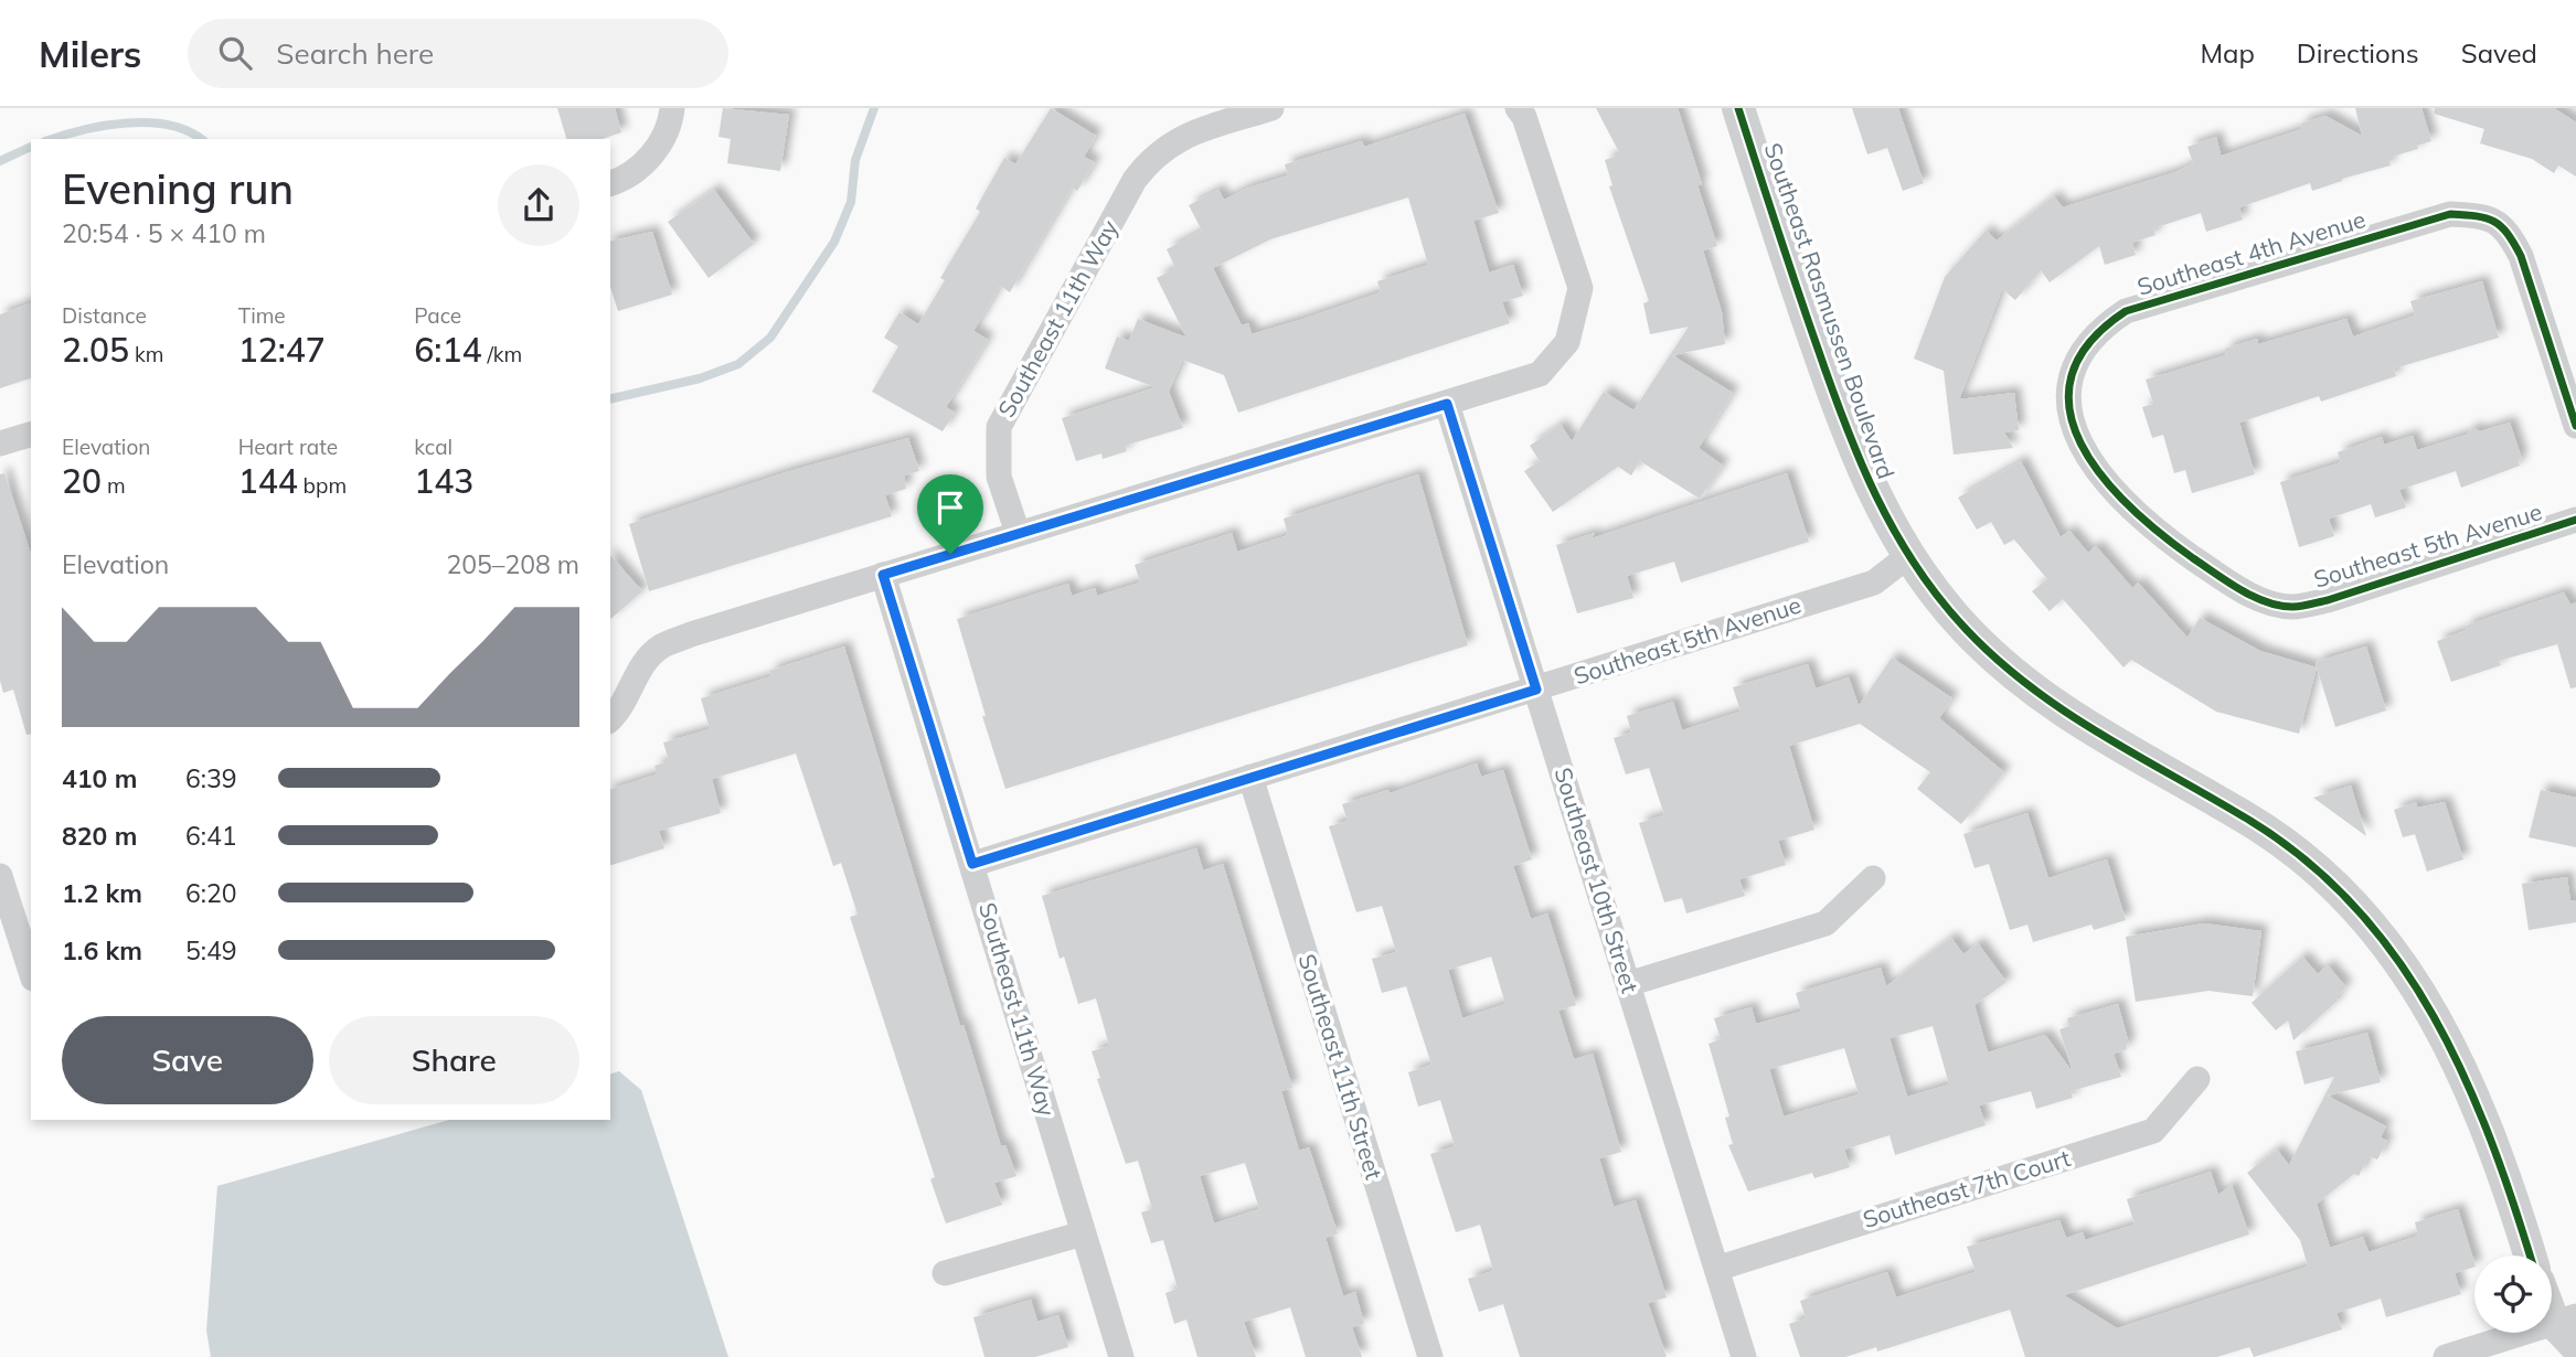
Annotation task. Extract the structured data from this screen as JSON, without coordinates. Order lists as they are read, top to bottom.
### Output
{
  "streets": {
    "street": [
      "Southeast 4th Avenue",
      "Southeast Rasmussen Boulevard",
      "Southeast 11th Way",
      "Southeast 5th Avenue",
      "Southeast 10th Street",
      "Southeast 11th Street",
      "Southeast 7th Court"
    ]
  },
  "crossings": [
    ["Southeast 4th Avenue", "Southeast 5th Avenue"],
    ["Southeast Rasmussen Boulevard", "Southeast 5th Avenue"],
    ["Southeast 11th Way", "Southeast 5th Avenue"],
    ["Southeast 5th Avenue", "Southeast 10th Street"],
    ["Southeast 5th Avenue", "Southeast 11th Street"],
    ["Southeast 10th Street", "Southeast 7th Court"]
  ],
  "page": {
    "header": "Milers",
    "search": "Search here",
    "nav": ["Map", "Directions", "Saved"],
    "heading": ["Evening run", "20:54 · 5 × 410 m"],
    "stats": [
      ["Distance", "2.05 km"],
      ["Time", "12:47"],
      ["Pace", "6:14 /km"],
      ["Elevation", "20 m"],
      ["Heart rate", "144 bpm"],
      ["kcal", "143"]
    ],
    "chart": ["Elevation", "205–208 m"],
    "list": [
      {
        "name": "410 m",
        "note": "6:39"
      },
      {
        "name": "820 m",
        "note": "6:41"
      },
      {
        "name": "1.2 km",
        "note": "6:20"
      },
      {
        "name": "1.6 km",
        "note": "5:49"
      }
    ],
    "buttons": ["Save", "Share"]
  }
}
